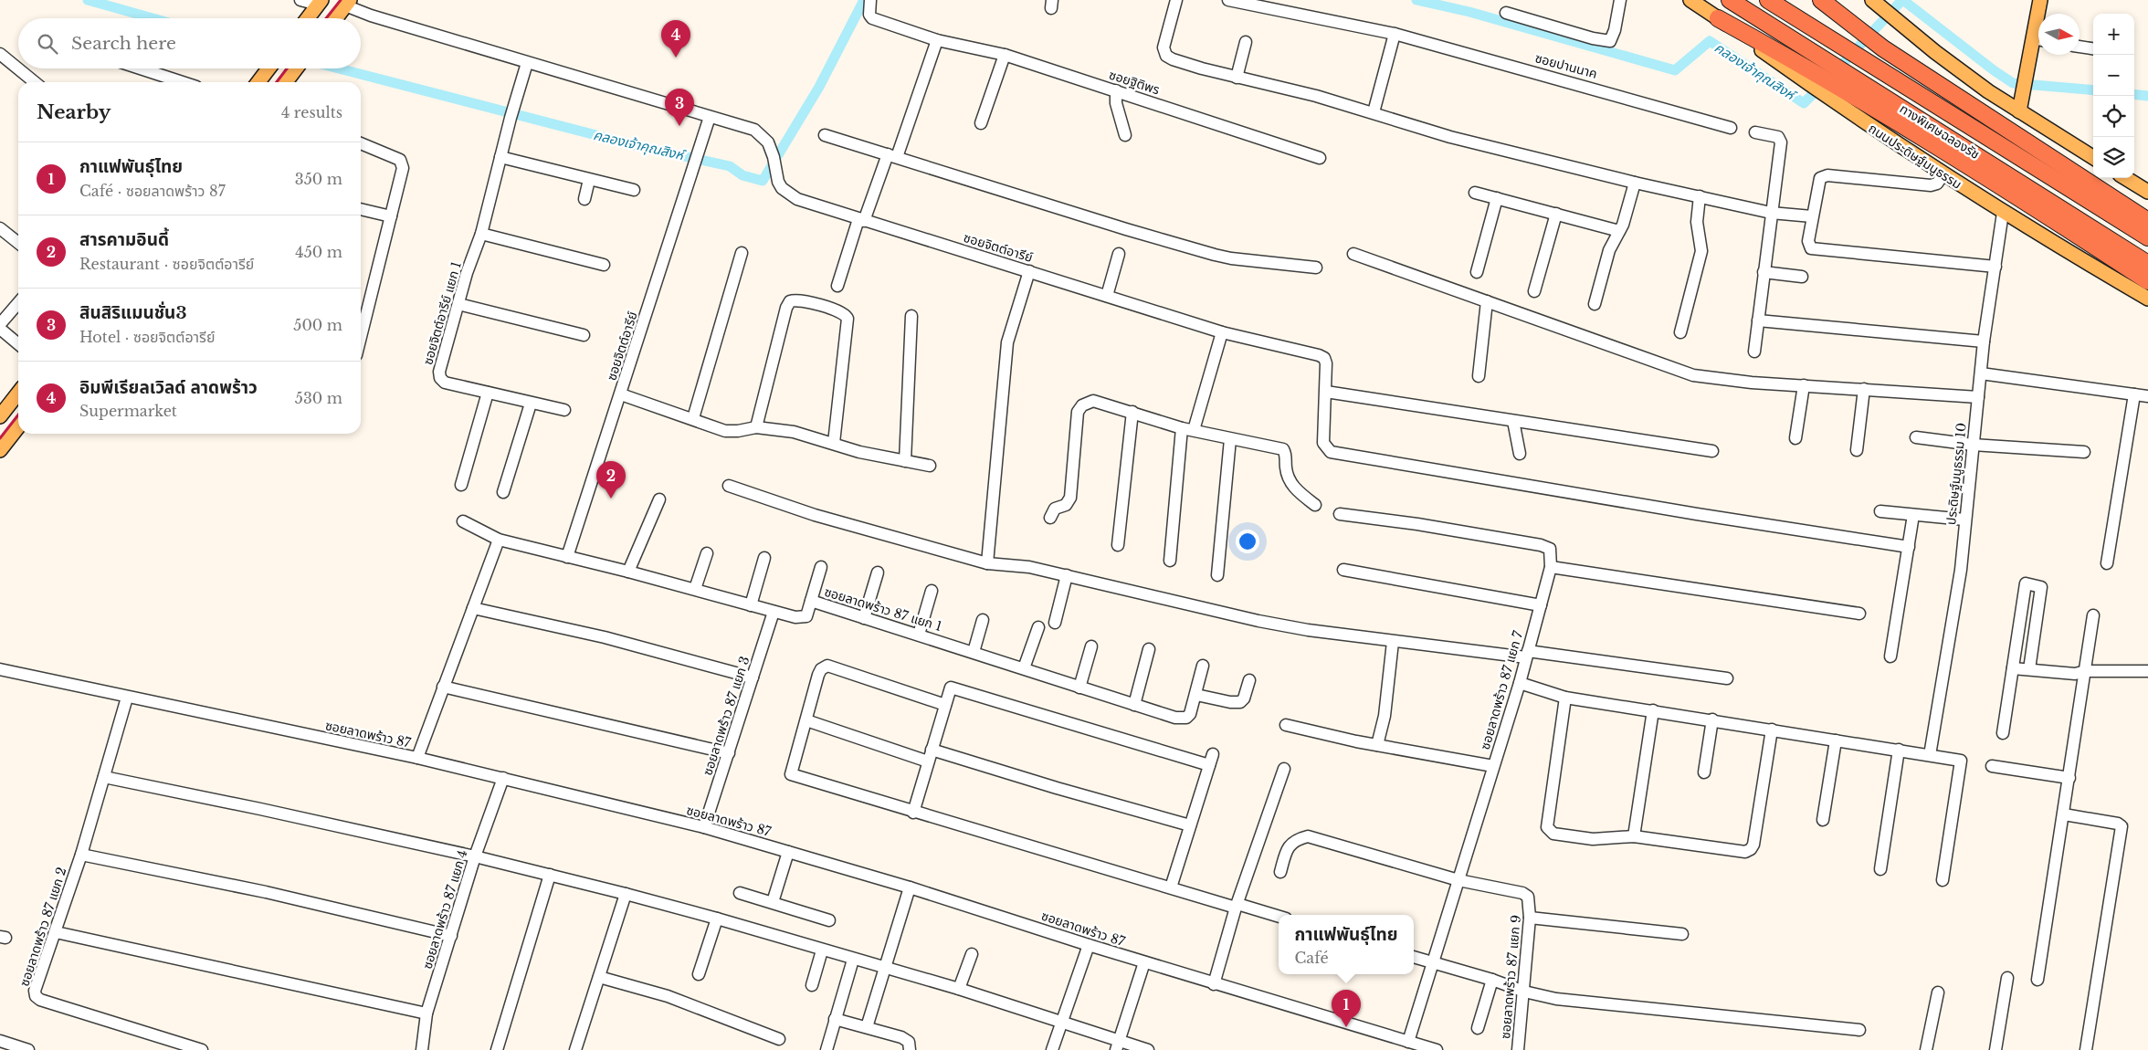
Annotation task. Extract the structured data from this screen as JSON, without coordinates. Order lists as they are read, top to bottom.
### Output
{
  "streets": {
    "highway": ["ทางพิเศษฉลองรัช"],
    "main road": ["ถนนประดิษฐ์มนูธรรม"],
    "street": [
      "ซอยปานนาค",
      "ซอยฐิติพร",
      "ซอยจิตต์อารีย์",
      "ซอยจิตต์อารีย์ แยก 1",
      "ประดิษฐ์มนูธรรม 10",
      "ซอยลาดพร้าว 87 แยก 1",
      "ซอยลาดพร้าว 87 แยก 7",
      "ซอยลาดพร้าว 87 แยก 3",
      "ซอยลาดพร้าว 87",
      "ซอยลาดพร้าว 87 แยก 4",
      "ซอยลาดพร้าว 87 แยก 2",
      "ซอยลาดพร้าว 87 แยก 9"
    ]
  },
  "crossings": [
    ["ถนนประดิษฐ์มนูธรรม", "ประดิษฐ์มนูธรรม 10"],
    ["ซอยจิตต์อารีย์", "ซอยจิตต์อารีย์ แยก 1"],
    ["ซอยจิตต์อารีย์", "ซอยลาดพร้าว 87 แยก 1"],
    ["ซอยลาดพร้าว 87 แยก 1", "ซอยลาดพร้าว 87 แยก 3"],
    ["ซอยลาดพร้าว 87 แยก 7", "ซอยลาดพร้าว 87"],
    ["ซอยลาดพร้าว 87 แยก 7", "ซอยลาดพร้าว 87 แยก 9"],
    ["ซอยลาดพร้าว 87 แยก 3", "ซอยลาดพร้าว 87"],
    ["ซอยลาดพร้าว 87", "ซอยลาดพร้าว 87 แยก 4"],
    ["ซอยลาดพร้าว 87", "ซอยลาดพร้าว 87 แยก 2"]
  ],
  "water": ["คลองเจ้าคุณสิงห์"],
  "north": "right",
  "page": {
    "map_buttons": ["+", "−"],
    "search": "Search here",
    "pins": [
      "4",
      "3",
      "2",
      "1"
    ],
    "heading": ["Nearby", "4 results"],
    "list": [
      {
        "mark": "1",
        "name": "กาแฟพันธ์ุไทย",
        "note": "Café · ซอยลาดพร้าว 87",
        "value": "350 m"
      },
      {
        "mark": "2",
        "name": "สารคามอินดี้",
        "note": "Restaurant · ซอยจิตต์อารีย์",
        "value": "450 m"
      },
      {
        "mark": "3",
        "name": "สินสิริแมนชั่น3",
        "note": "Hotel · ซอยจิตต์อารีย์",
        "value": "500 m"
      },
      {
        "mark": "4",
        "name": "อิมพีเรียลเวิลด์ ลาดพร้าว",
        "note": "Supermarket",
        "value": "530 m"
      }
    ],
    "popup": ["กาแฟพันธ์ุไทย", "Café"]
  }
}
